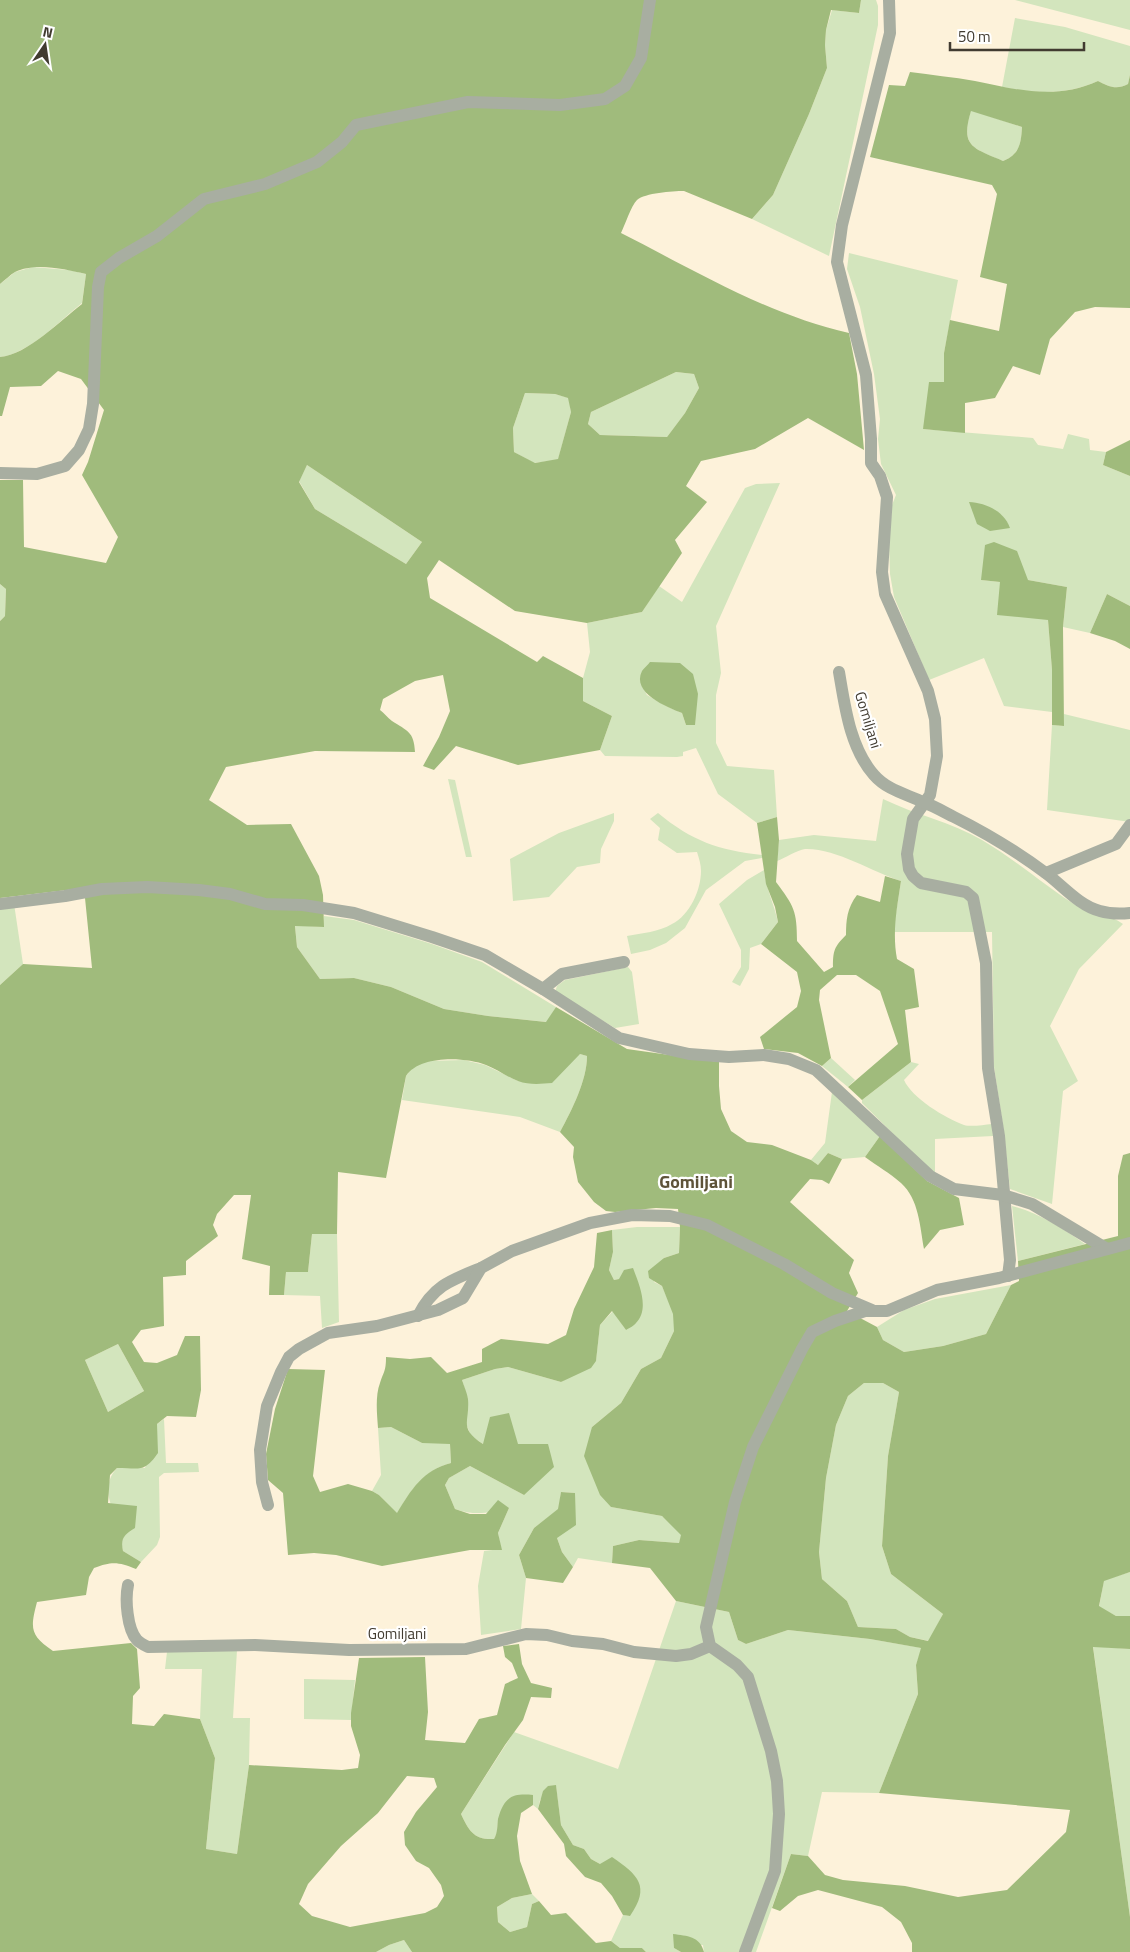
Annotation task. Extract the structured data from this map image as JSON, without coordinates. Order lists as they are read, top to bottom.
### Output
{
  "streets": {
    "street": ["Gomiljani"]
  },
  "districts": ["Gomiljani"],
  "scale_bar": "50 m",
  "north": "top"
}
